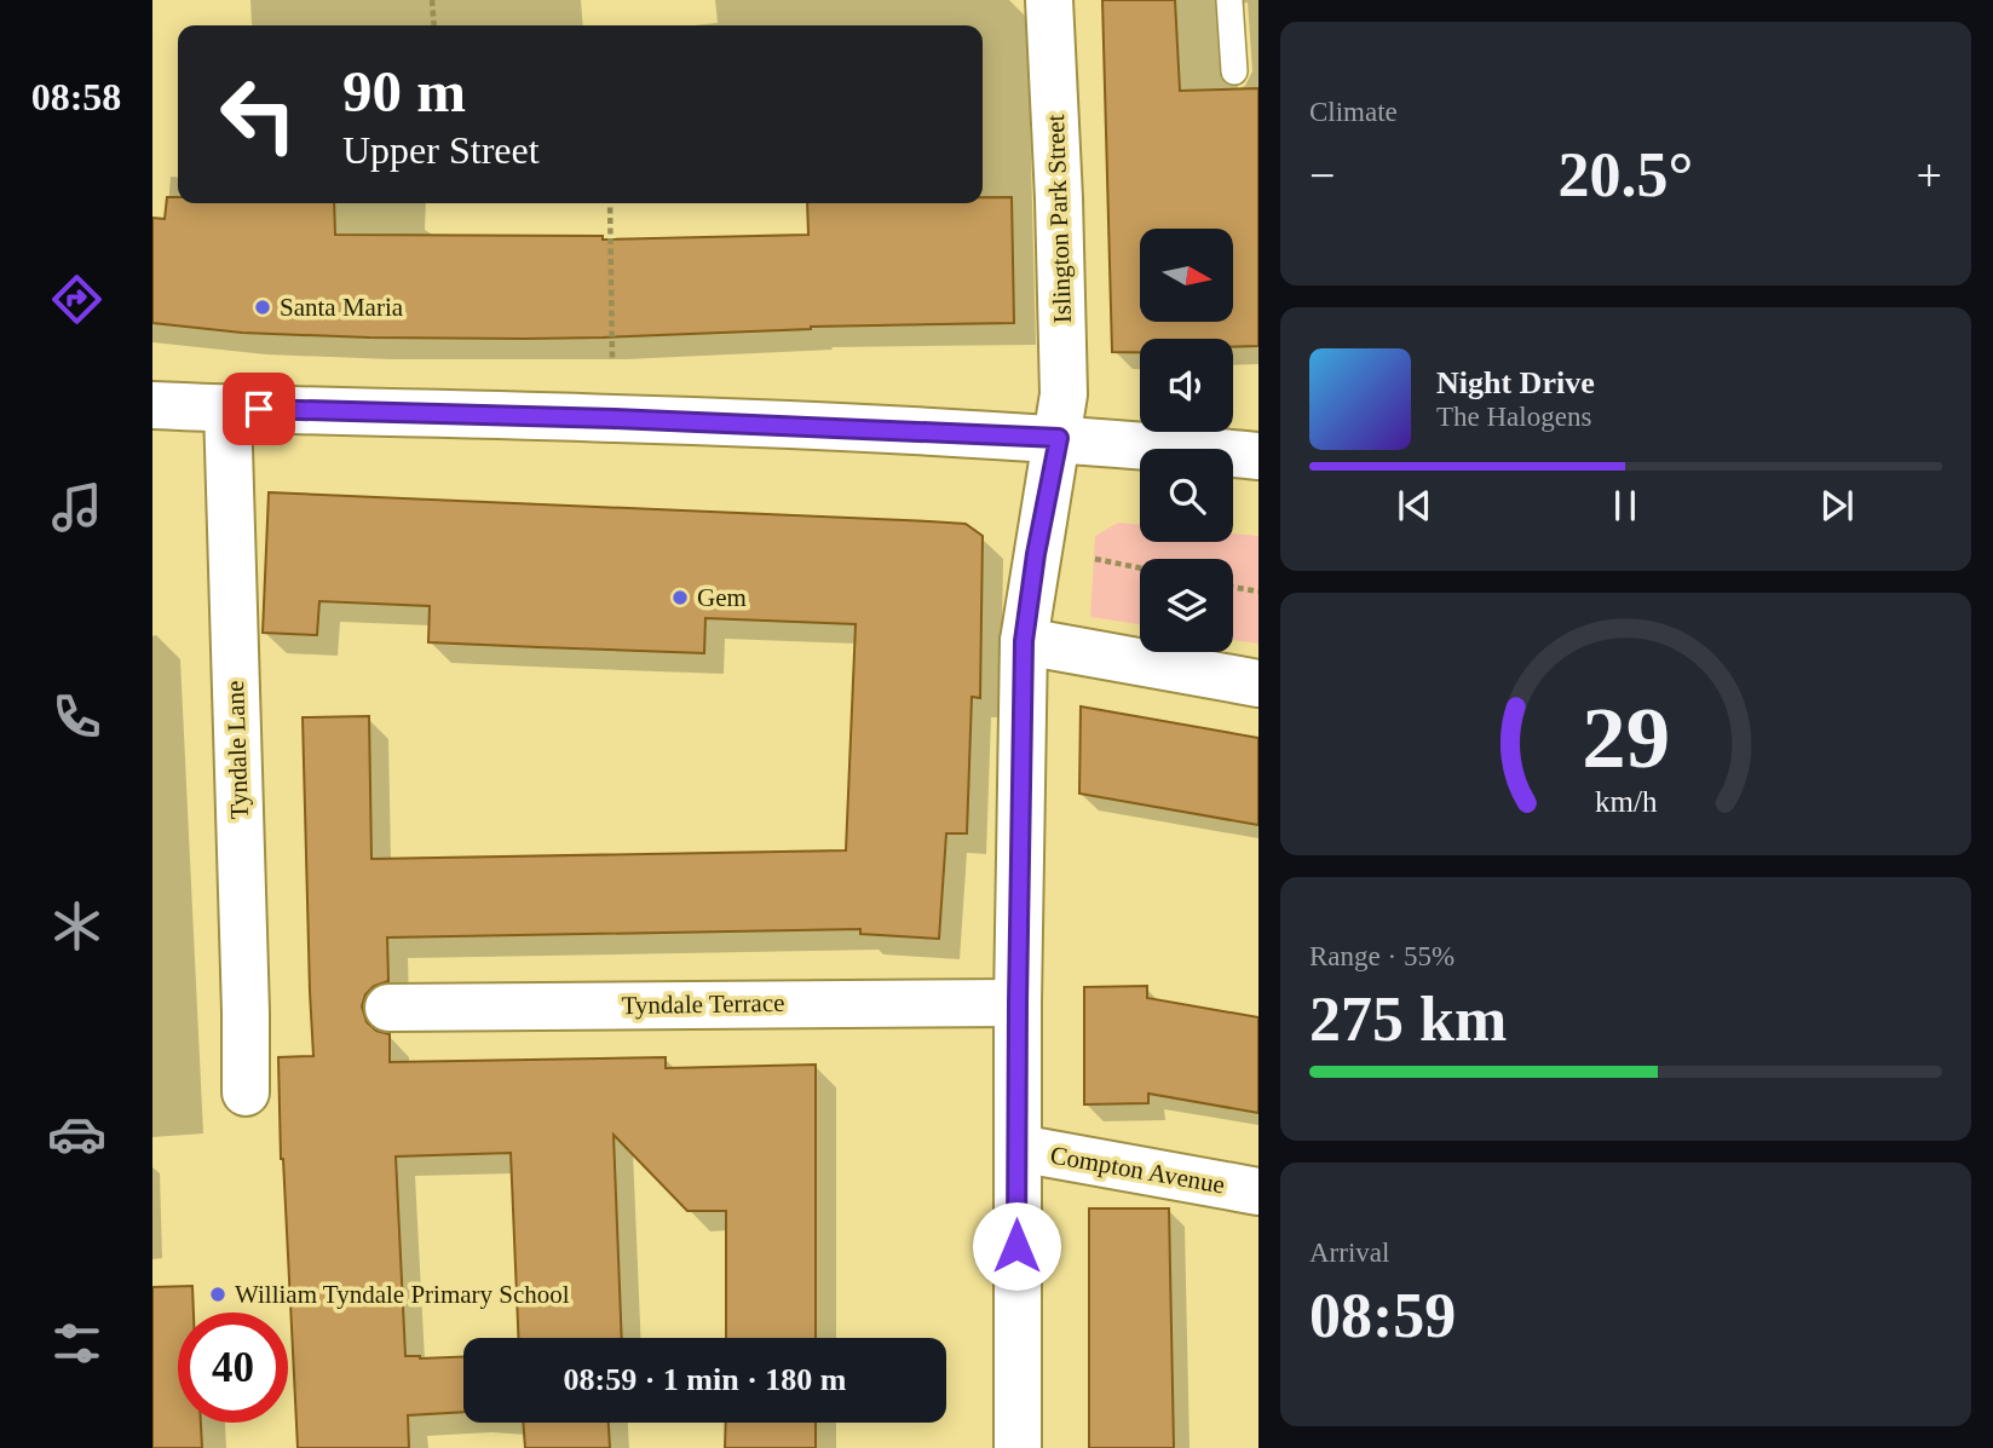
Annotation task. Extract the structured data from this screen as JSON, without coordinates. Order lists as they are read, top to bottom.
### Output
{
  "streets": {
    "main road": [
      "Islington Park Street",
      "Tyndale Lane",
      "Tyndale Terrace",
      "Compton Avenue"
    ]
  },
  "crossings": [
    ["Islington Park Street", "Tyndale Terrace"],
    ["Islington Park Street", "Compton Avenue"]
  ],
  "places": ["Santa Maria", "Gem", "William Tyndale Primary School"],
  "north": "right",
  "page": {
    "tabs": "08:58",
    "tile": [
      "Climate",
      ["Range · 55%", "275 km"],
      ["Arrival", "08:59"]
    ],
    "turn": ["90 m", "Upper Street"],
    "heat": ["−", "20.5°", "+"],
    "song": ["Night Drive", "The Halogens"],
    "limit": "40",
    "trip": "08:59 · 1 min · 180 m",
    "gauge": ["29", "km/h"]
  }
}
